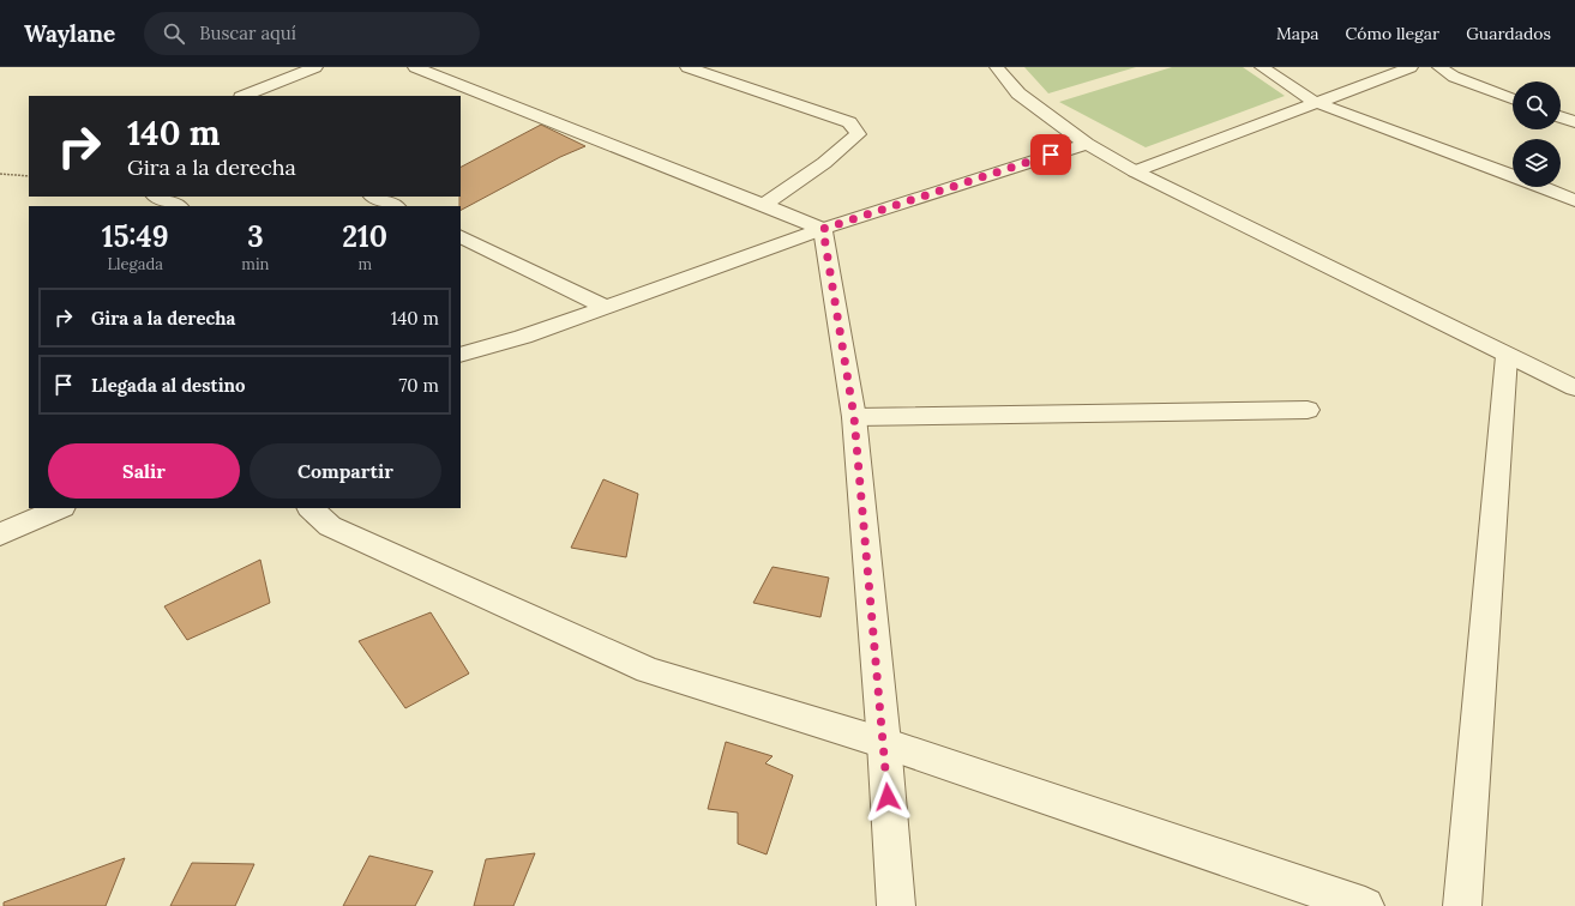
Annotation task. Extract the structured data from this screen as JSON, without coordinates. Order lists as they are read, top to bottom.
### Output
{
  "page": {
    "header": "Waylane",
    "search": "Buscar aquí",
    "nav": ["Mapa", "Cómo llegar", "Guardados"],
    "turn": ["140 m", "Gira a la derecha"],
    "eta": [
      "15:49",
      "Llegada",
      "3",
      "min",
      "210",
      "m"
    ],
    "list": [
      {
        "name": "Gira a la derecha",
        "value": "140 m"
      },
      {
        "name": "Llegada al destino",
        "value": "70 m"
      }
    ],
    "buttons": ["Salir", "Compartir"]
  }
}
